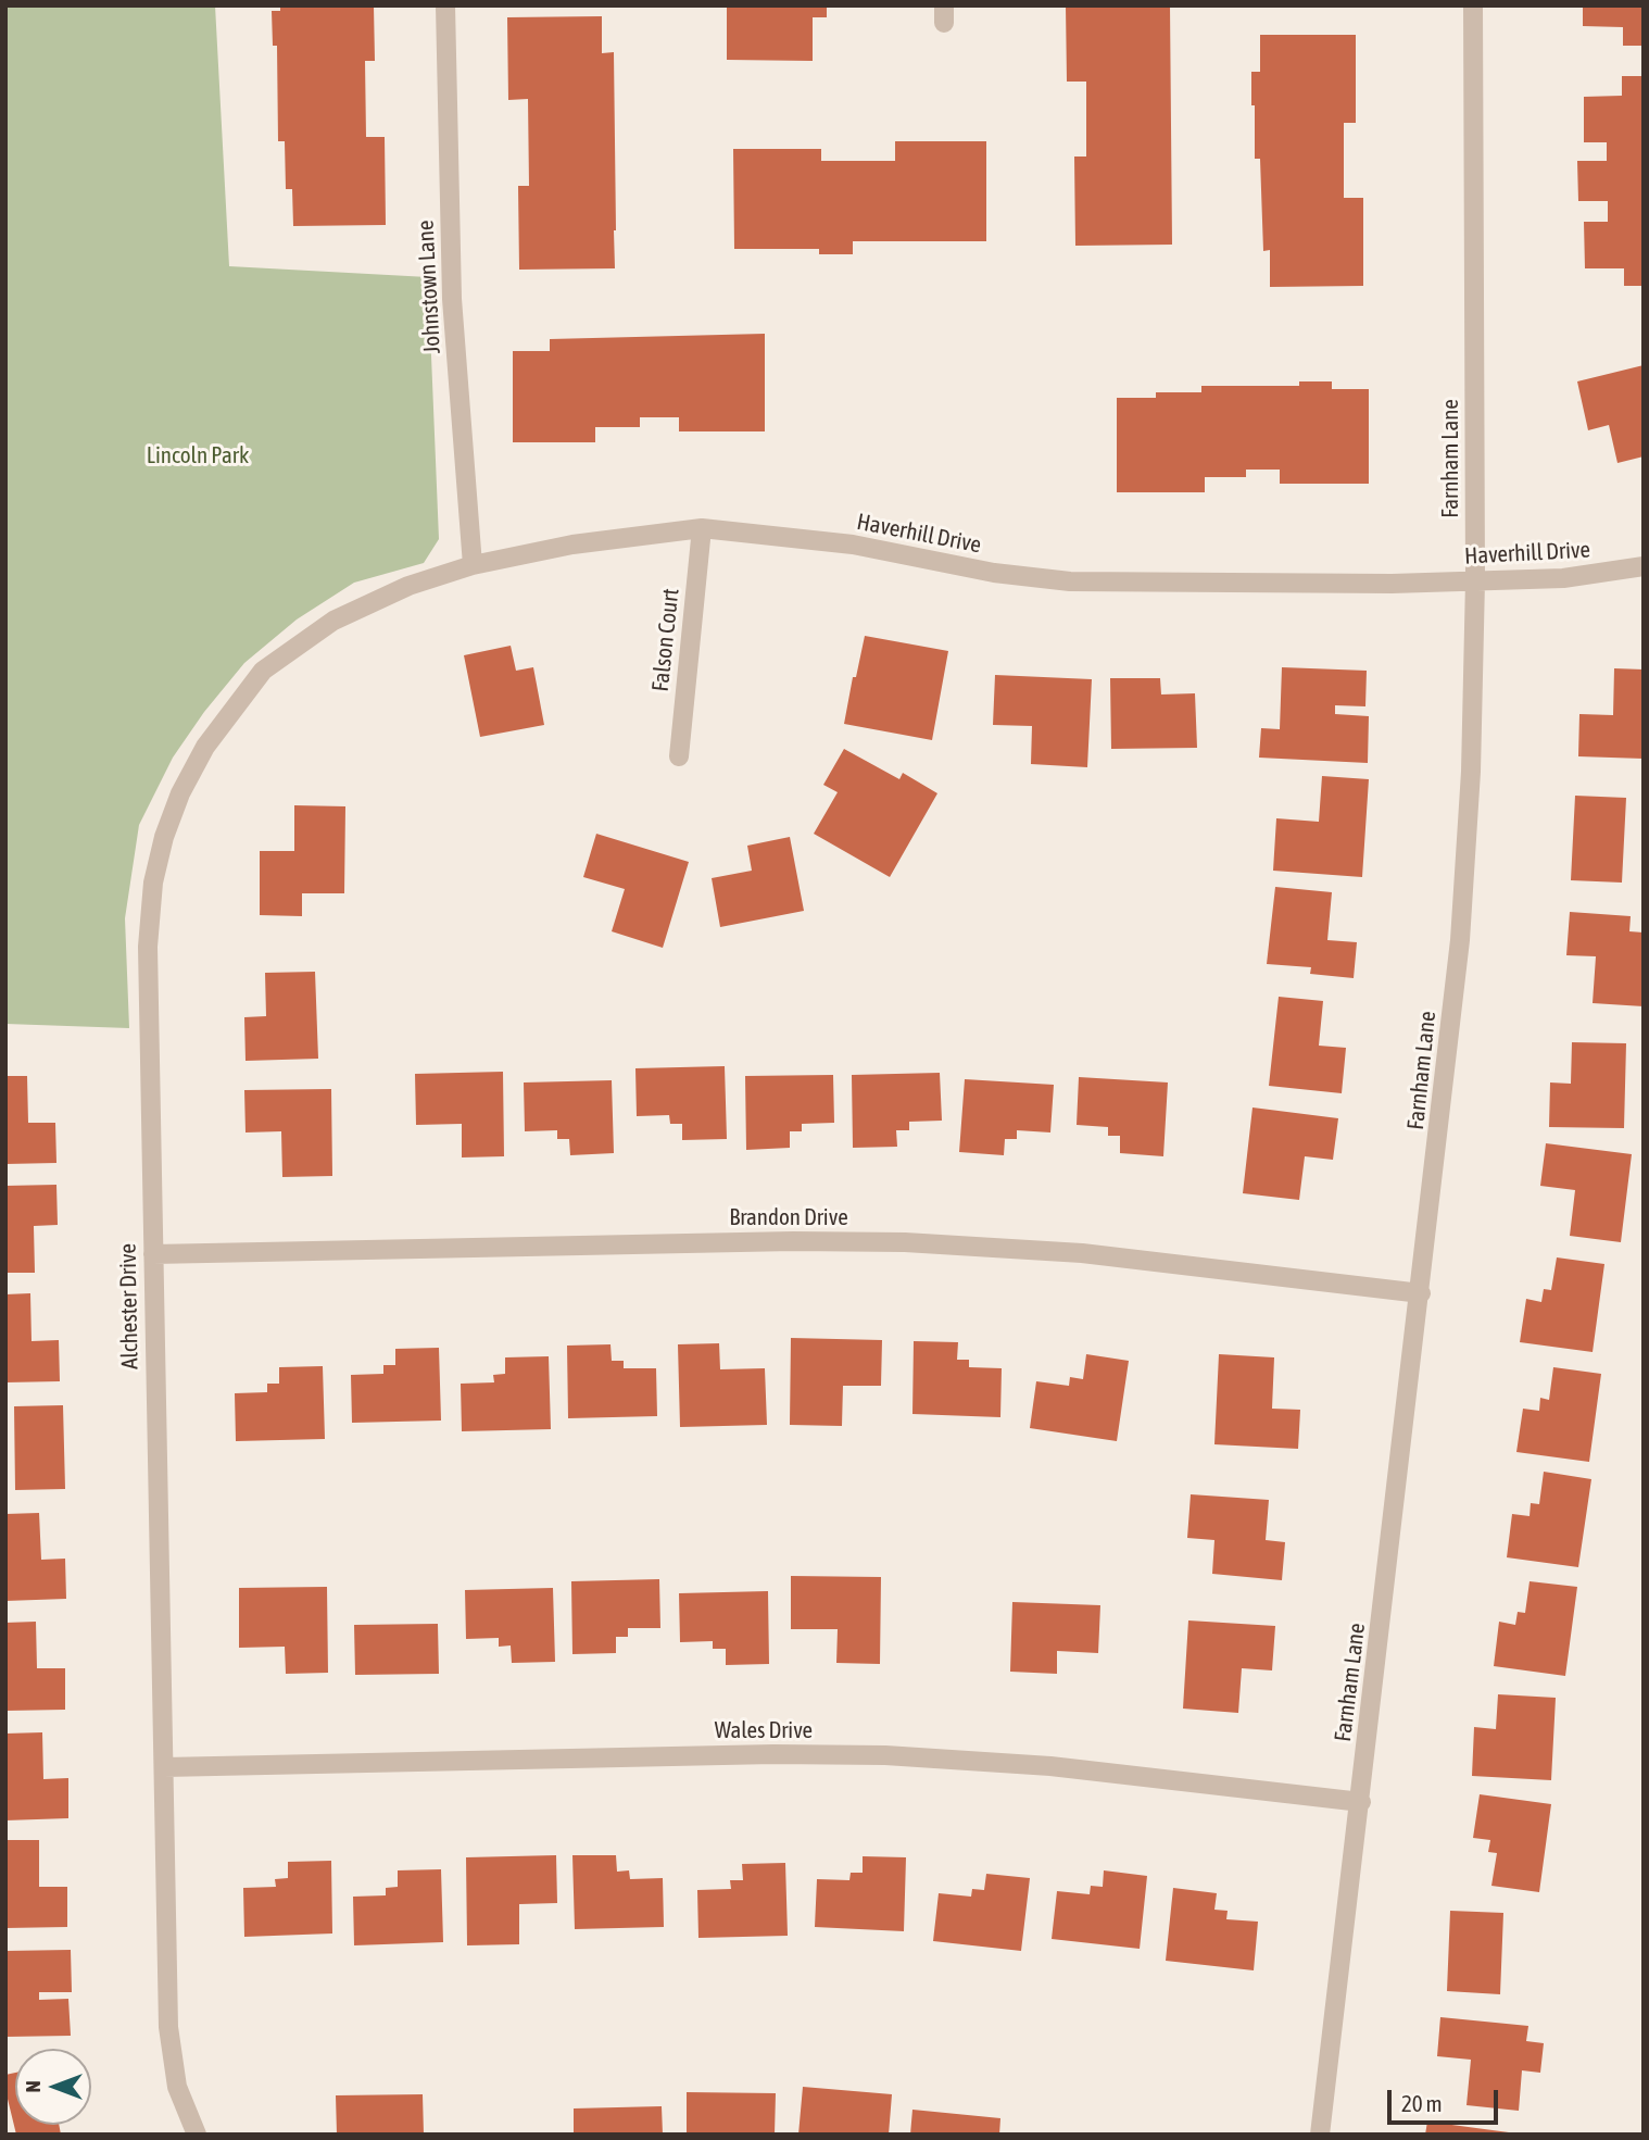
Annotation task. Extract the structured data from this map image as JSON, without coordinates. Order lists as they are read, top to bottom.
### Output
{
  "streets": {
    "street": [
      "Johnstown Lane",
      "Farnham Lane",
      "Haverhill Drive",
      "Falson Court",
      "Brandon Drive",
      "Alchester Drive",
      "Wales Drive"
    ]
  },
  "crossings": [
    ["Johnstown Lane", "Haverhill Drive"],
    ["Farnham Lane", "Haverhill Drive"],
    ["Farnham Lane", "Brandon Drive"],
    ["Farnham Lane", "Wales Drive"],
    ["Haverhill Drive", "Falson Court"],
    ["Haverhill Drive", "Alchester Drive"],
    ["Brandon Drive", "Alchester Drive"],
    ["Alchester Drive", "Wales Drive"]
  ],
  "parks": ["Lincoln Park"],
  "scale_bar": "20 m",
  "north": "left"
}
